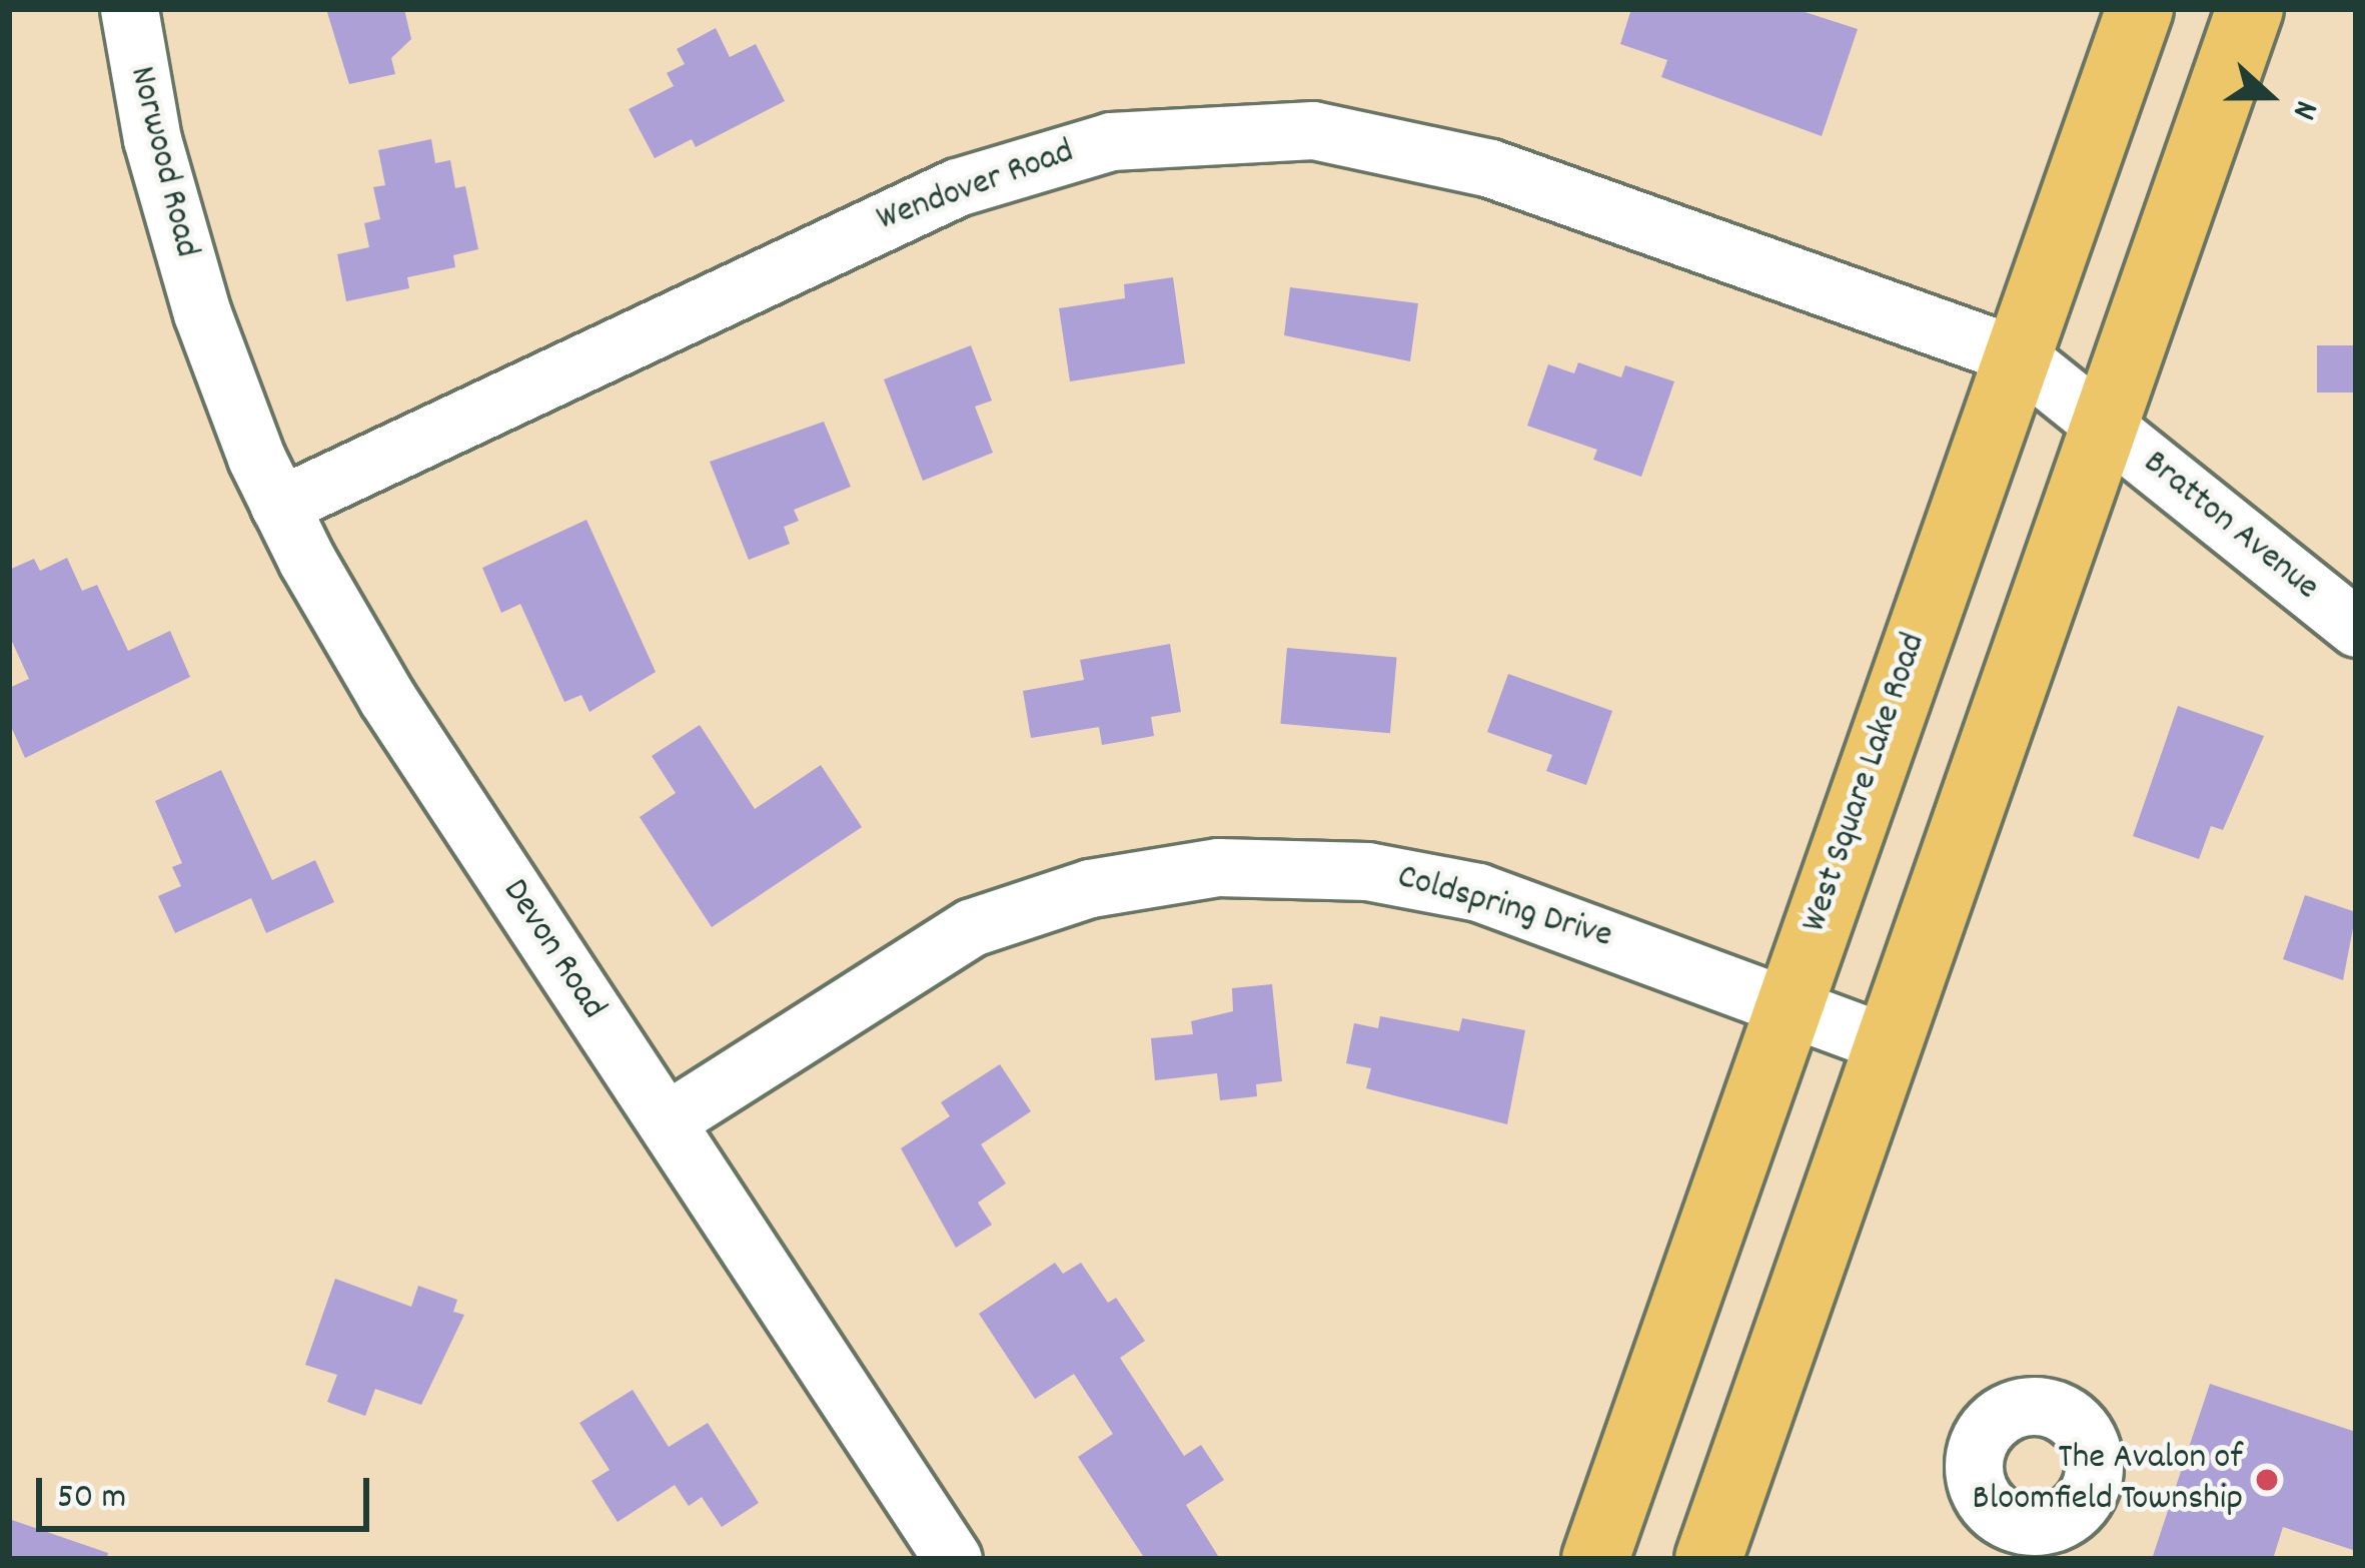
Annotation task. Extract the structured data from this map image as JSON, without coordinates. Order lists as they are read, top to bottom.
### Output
{
  "streets": {
    "highway": ["West Square Lake Road"],
    "street": [
      "Norwood Road",
      "Wendover Road",
      "Bratton Avenue",
      "Coldspring Drive",
      "Devon Road"
    ]
  },
  "crossings": [
    ["Norwood Road", "Devon Road"],
    ["Wendover Road", "Bratton Avenue"],
    ["Wendover Road", "West Square Lake Road"],
    ["Wendover Road", "Devon Road"],
    ["West Square Lake Road", "Coldspring Drive"],
    ["Coldspring Drive", "Devon Road"]
  ],
  "places": ["The Avalon of Bloomfield Township"],
  "scale_bar": "50 m",
  "north": "right"
}
